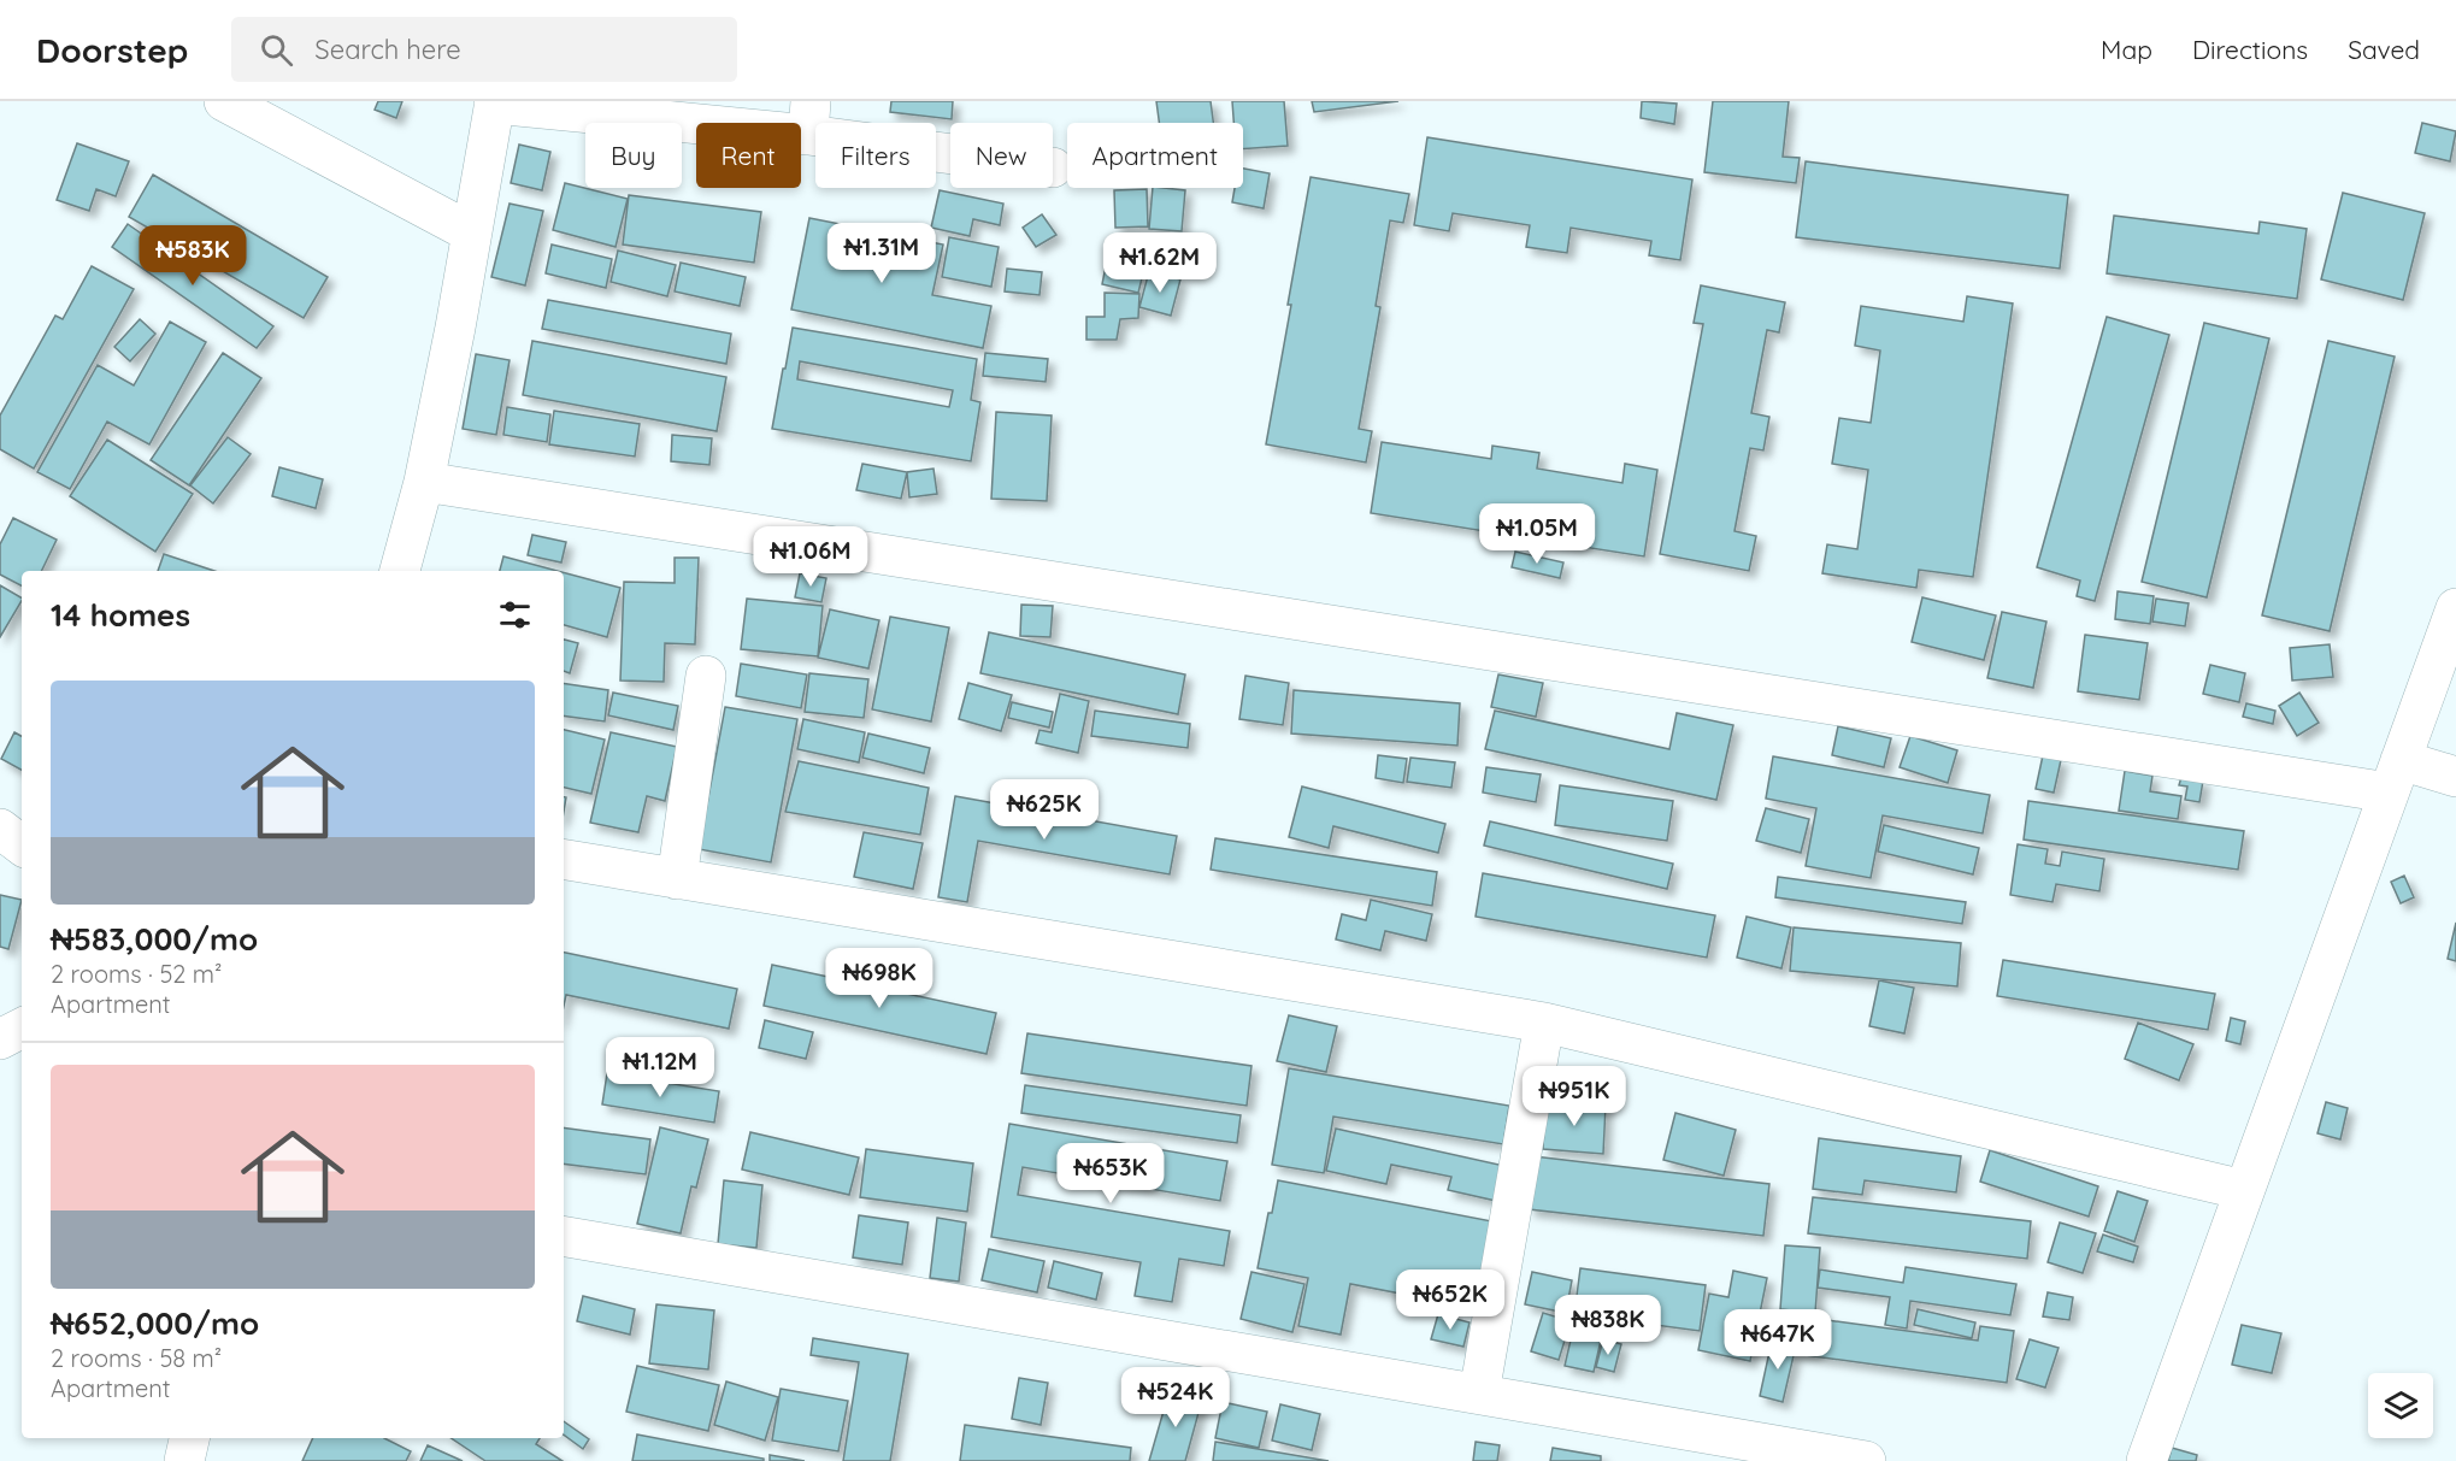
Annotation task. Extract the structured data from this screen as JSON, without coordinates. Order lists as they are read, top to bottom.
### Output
{
  "page": {
    "header": "Doorstep",
    "search": "Search here",
    "nav": ["Map", "Directions", "Saved"],
    "chip": [
      "Buy",
      "Rent",
      "Filters",
      "New",
      "Apartment"
    ],
    "price": [
      "₦1.31M",
      "₦583K",
      "₦1.62M",
      "₦1.05M",
      "₦1.06M",
      "₦625K",
      "₦698K",
      "₦1.12M",
      "₦951K",
      "₦653K",
      "₦652K",
      "₦838K",
      "₦647K",
      "₦524K"
    ],
    "heading": "14 homes",
    "list": [
      {
        "name": "₦583,000/mo",
        "note": "2 rooms · 52 m² · Apartment"
      },
      {
        "name": "₦652,000/mo",
        "note": "2 rooms · 58 m² · Apartment"
      }
    ]
  }
}
